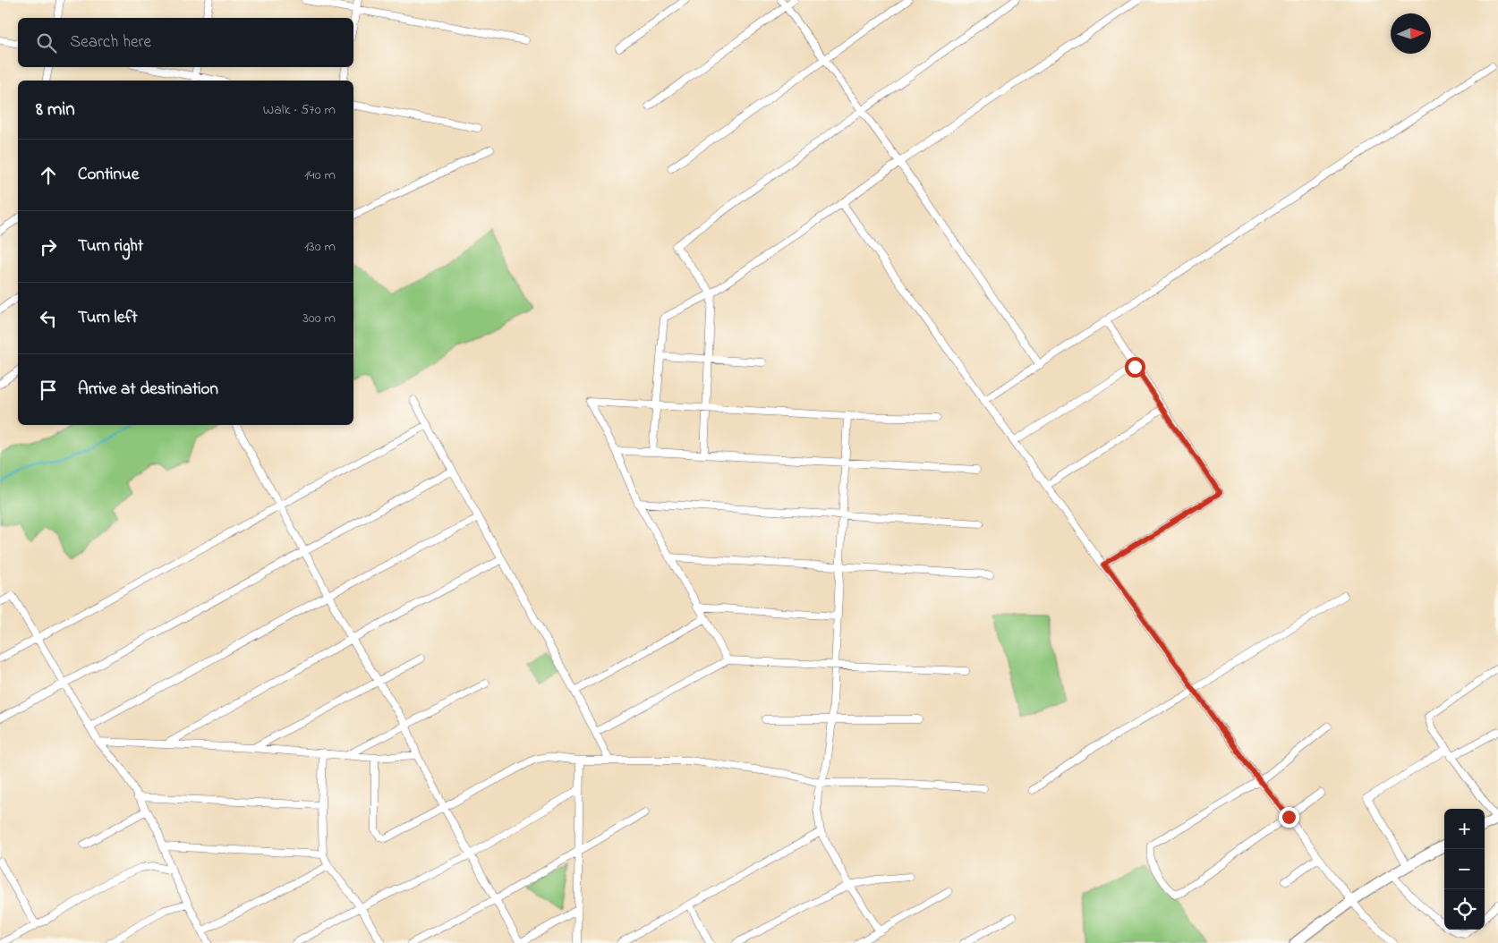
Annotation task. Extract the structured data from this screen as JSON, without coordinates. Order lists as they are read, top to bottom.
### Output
{
  "north": "right",
  "page": {
    "search": "Search here",
    "heading": ["8 min", "Walk · 570 m"],
    "list": [
      ["Continue", "140 m"],
      ["Turn right", "130 m"],
      ["Turn left", "300 m"],
      "Arrive at destination"
    ],
    "map_buttons": ["+", "−"]
  }
}
